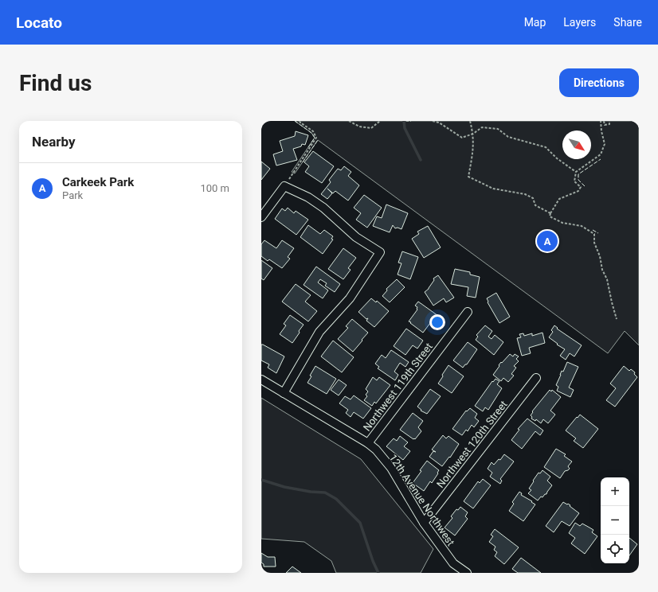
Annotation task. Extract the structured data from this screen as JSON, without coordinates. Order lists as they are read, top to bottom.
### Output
{
  "streets": {
    "street": ["Northwest 119th Street", "Northwest 120th Street", "12th Avenue Northwest"]
  },
  "crossings": [
    ["Northwest 119th Street", "12th Avenue Northwest"],
    ["Northwest 120th Street", "12th Avenue Northwest"]
  ],
  "north": "bottom right",
  "page": {
    "header": "Locato",
    "nav": ["Map", "Layers", "Share"],
    "buttons": "Directions",
    "title": "Find us",
    "heading": "Nearby",
    "list": [
      {
        "mark": "A",
        "name": "Carkeek Park",
        "note": "Park",
        "value": "100 m"
      }
    ],
    "pins": "A",
    "map_buttons": ["+", "−"]
  }
}
